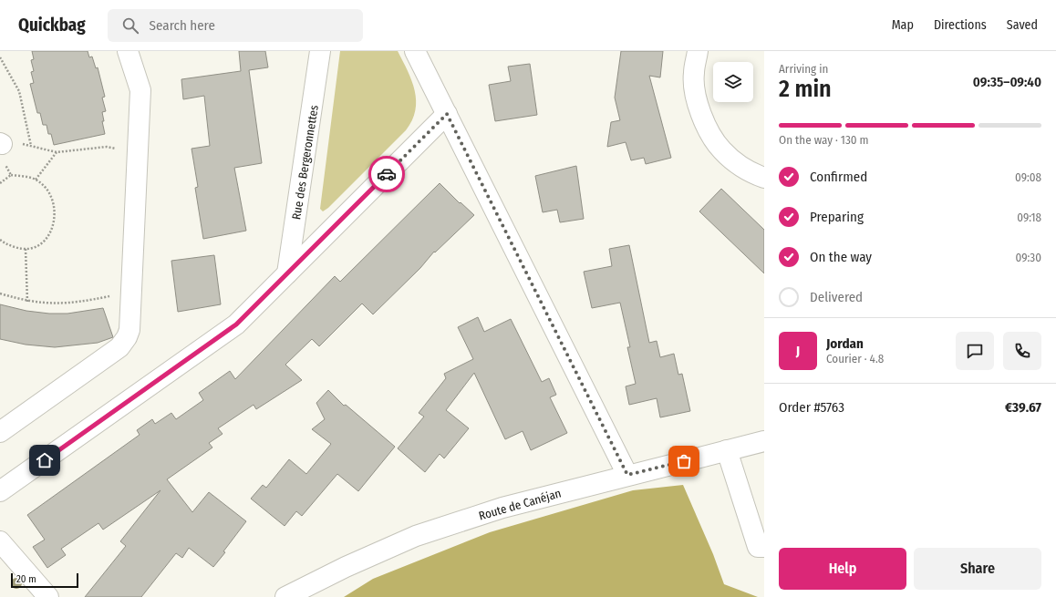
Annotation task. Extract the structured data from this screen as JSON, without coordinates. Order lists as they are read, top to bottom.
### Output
{
  "streets": {
    "street": ["Rue des Bergeronnettes", "Route de Canéjan"]
  },
  "scale_bar": "20 m",
  "page": {
    "header": "Quickbag",
    "search": "Search here",
    "nav": ["Map", "Directions", "Saved"],
    "heading": ["2 min", "Arriving in", "09:35–09:40"],
    "panel": [
      "Jordan",
      "Courier · 4.8",
      "Order #5763",
      "€39.67"
    ],
    "bar": "On the way · 130 m",
    "list": [
      ["Confirmed", "09:08"],
      ["Preparing", "09:18"],
      ["On the way", "09:30"],
      "Delivered"
    ],
    "round": "J",
    "buttons": ["Help", "Share"],
    "scale": "20 m"
  }
}
